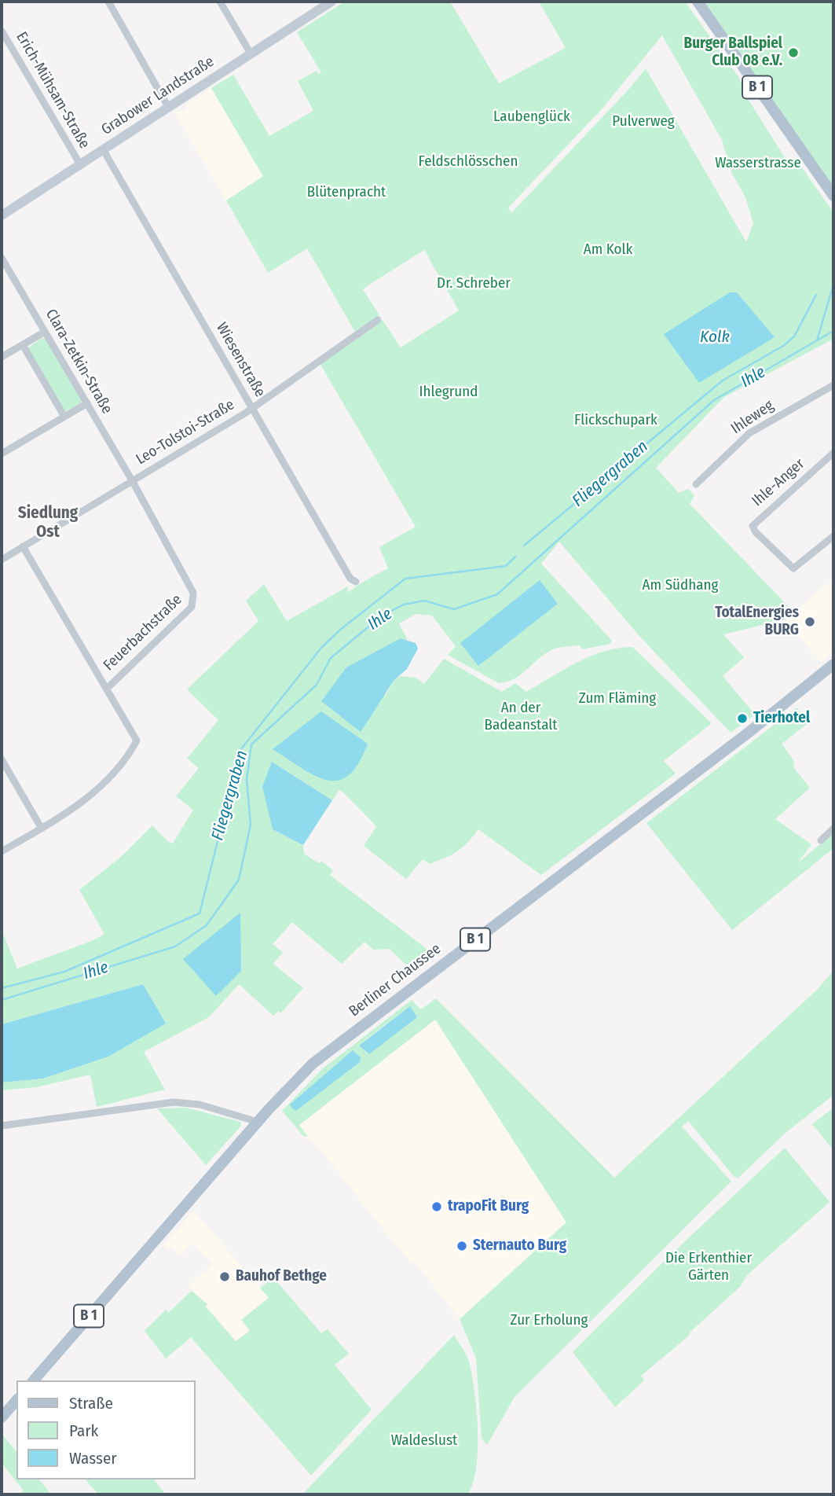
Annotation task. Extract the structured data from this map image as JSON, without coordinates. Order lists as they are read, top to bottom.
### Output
{
  "streets": {
    "main road": ["B 1", "Grabower Landstraße", "Berliner Chaussee"],
    "street": [
      "Erich-Mühsam-Straße",
      "Wiesenstraße",
      "Clara-Zetkin-Straße",
      "Ihleweg",
      "Leo-Tolstoi-Straße",
      "Ihle-Anger",
      "Feuerbachstraße"
    ]
  },
  "crossings": [
    ["Erich-Mühsam-Straße", "Grabower Landstraße"],
    ["Grabower Landstraße", "Wiesenstraße"],
    ["Wiesenstraße", "Leo-Tolstoi-Straße"],
    ["Clara-Zetkin-Straße", "Leo-Tolstoi-Straße"],
    ["Clara-Zetkin-Straße", "Feuerbachstraße"],
    ["Leo-Tolstoi-Straße", "Feuerbachstraße"]
  ],
  "districts": ["Siedlung Ost"],
  "water": ["Kolk", "Ihle", "Fliegergraben"],
  "parks": [
    "Laubenglück",
    "Pulverweg",
    "Feldschlösschen",
    "Wasserstrasse",
    "Blütenpracht",
    "Am Kolk",
    "Dr. Schreber",
    "Ihlegrund",
    "Flickschupark",
    "Am Südhang",
    "Zum Fläming",
    "An der Badeanstalt",
    "Die Erkenthier Gärten",
    "Zur Erholung",
    "Waldeslust"
  ],
  "places": [
    "Burger Ballspiel Club 08 e.V.",
    "TotalEnergies BURG",
    "Tierhotel",
    "trapoFit Burg",
    "Sternauto Burg",
    "Bauhof Bethge"
  ],
  "legend": ["Straße", "Park", "Wasser"]
}
